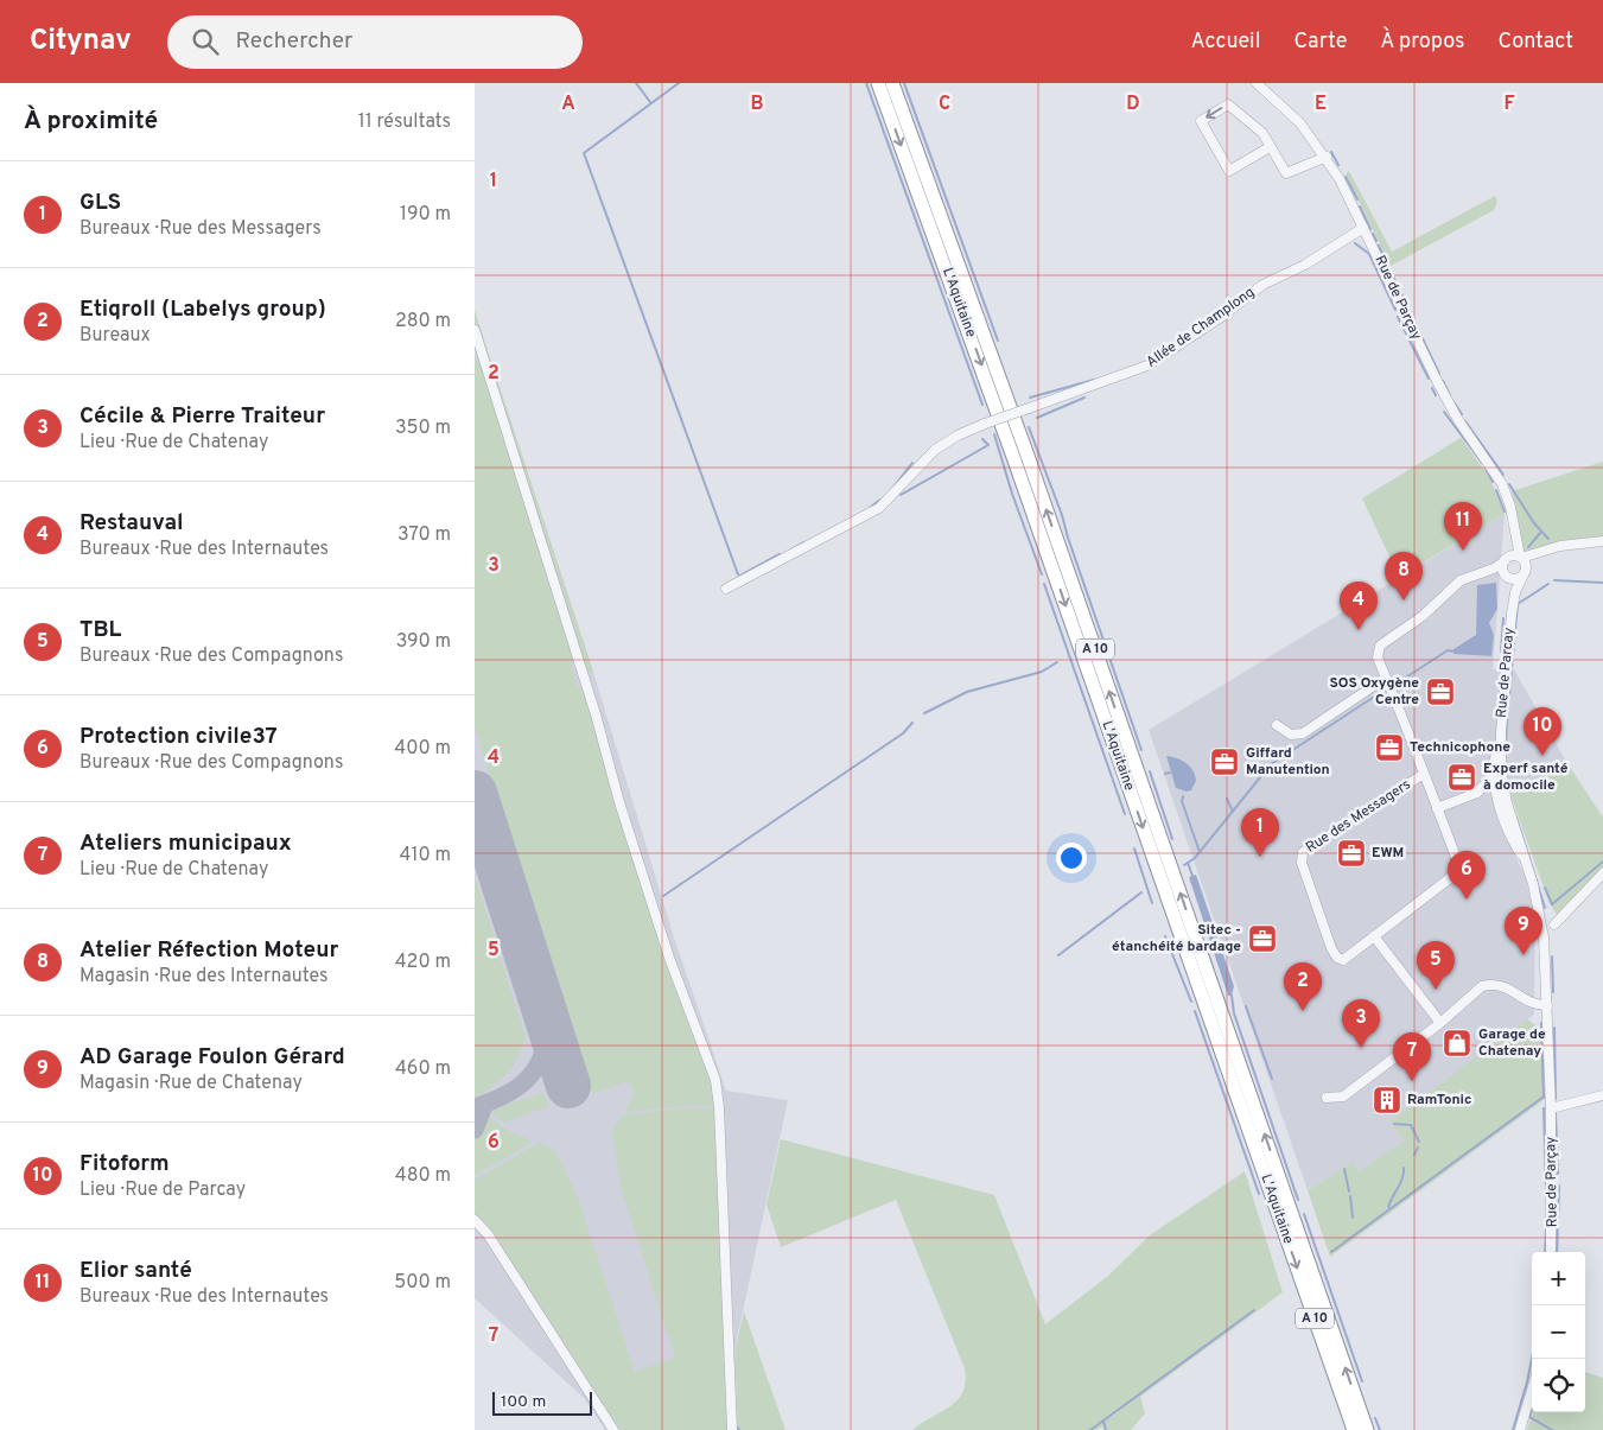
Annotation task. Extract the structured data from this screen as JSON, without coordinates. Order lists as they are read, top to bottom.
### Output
{
  "streets": {
    "highway": ["L'Aquitaine", "A 10"],
    "street": [
      "Rue de Parçay",
      "Allée de Champlong",
      "Rue de Parcay",
      "Rue des Messagers"
    ]
  },
  "crossings": [
    ["Rue de Parçay", "Allée de Champlong"],
    ["Rue de Parçay", "Rue de Parcay"]
  ],
  "places": {
    "office": [
      "SOS Oxygène Centre",
      "Technicophone",
      "Giffard Manutention",
      "Experf santé à domocile",
      "EWM",
      "Sitec - étanchéité bardage"
    ],
    "shop": ["Garage de Chatenay"],
    "building": ["RamTonic"]
  },
  "scale_bar": "100 m",
  "page": {
    "header": "Citynav",
    "search": "Rechercher",
    "nav": [
      "Accueil",
      "Carte",
      "À propos",
      "Contact"
    ],
    "heading": ["À proximité", "11 résultats"],
    "list": [
      {
        "mark": "1",
        "name": "GLS",
        "note": "Bureaux · Rue des Messagers",
        "value": "190 m"
      },
      {
        "mark": "2",
        "name": "Etiqroll (Labelys group)",
        "note": "Bureaux",
        "value": "280 m"
      },
      {
        "mark": "3",
        "name": "Cécile & Pierre Traiteur",
        "note": "Lieu · Rue de Chatenay",
        "value": "350 m"
      },
      {
        "mark": "4",
        "name": "Restauval",
        "note": "Bureaux · Rue des Internautes",
        "value": "370 m"
      },
      {
        "mark": "5",
        "name": "TBL",
        "note": "Bureaux · Rue des Compagnons",
        "value": "390 m"
      },
      {
        "mark": "6",
        "name": "Protection civile37",
        "note": "Bureaux · Rue des Compagnons",
        "value": "400 m"
      },
      {
        "mark": "7",
        "name": "Ateliers municipaux",
        "note": "Lieu · Rue de Chatenay",
        "value": "410 m"
      },
      {
        "mark": "8",
        "name": "Atelier Réfection Moteur",
        "note": "Magasin · Rue des Internautes",
        "value": "420 m"
      },
      {
        "mark": "9",
        "name": "AD Garage Foulon Gérard",
        "note": "Magasin · Rue de Chatenay",
        "value": "460 m"
      },
      {
        "mark": "10",
        "name": "Fitoform",
        "note": "Lieu · Rue de Parcay",
        "value": "480 m"
      },
      {
        "mark": "11",
        "name": "Elior santé",
        "note": "Bureaux · Rue des Internautes",
        "value": "500 m"
      }
    ],
    "pins": [
      "11",
      "8",
      "4",
      "10",
      "1",
      "6",
      "9",
      "5",
      "2",
      "3",
      "7"
    ],
    "map_buttons": ["+", "−"],
    "scale": "100 m"
  },
  "grid": {
    "columns": [
      "A",
      "B",
      "C",
      "D",
      "E",
      "F"
    ],
    "rows": [
      "1",
      "2",
      "3",
      "4",
      "5",
      "6",
      "7"
    ]
  }
}
